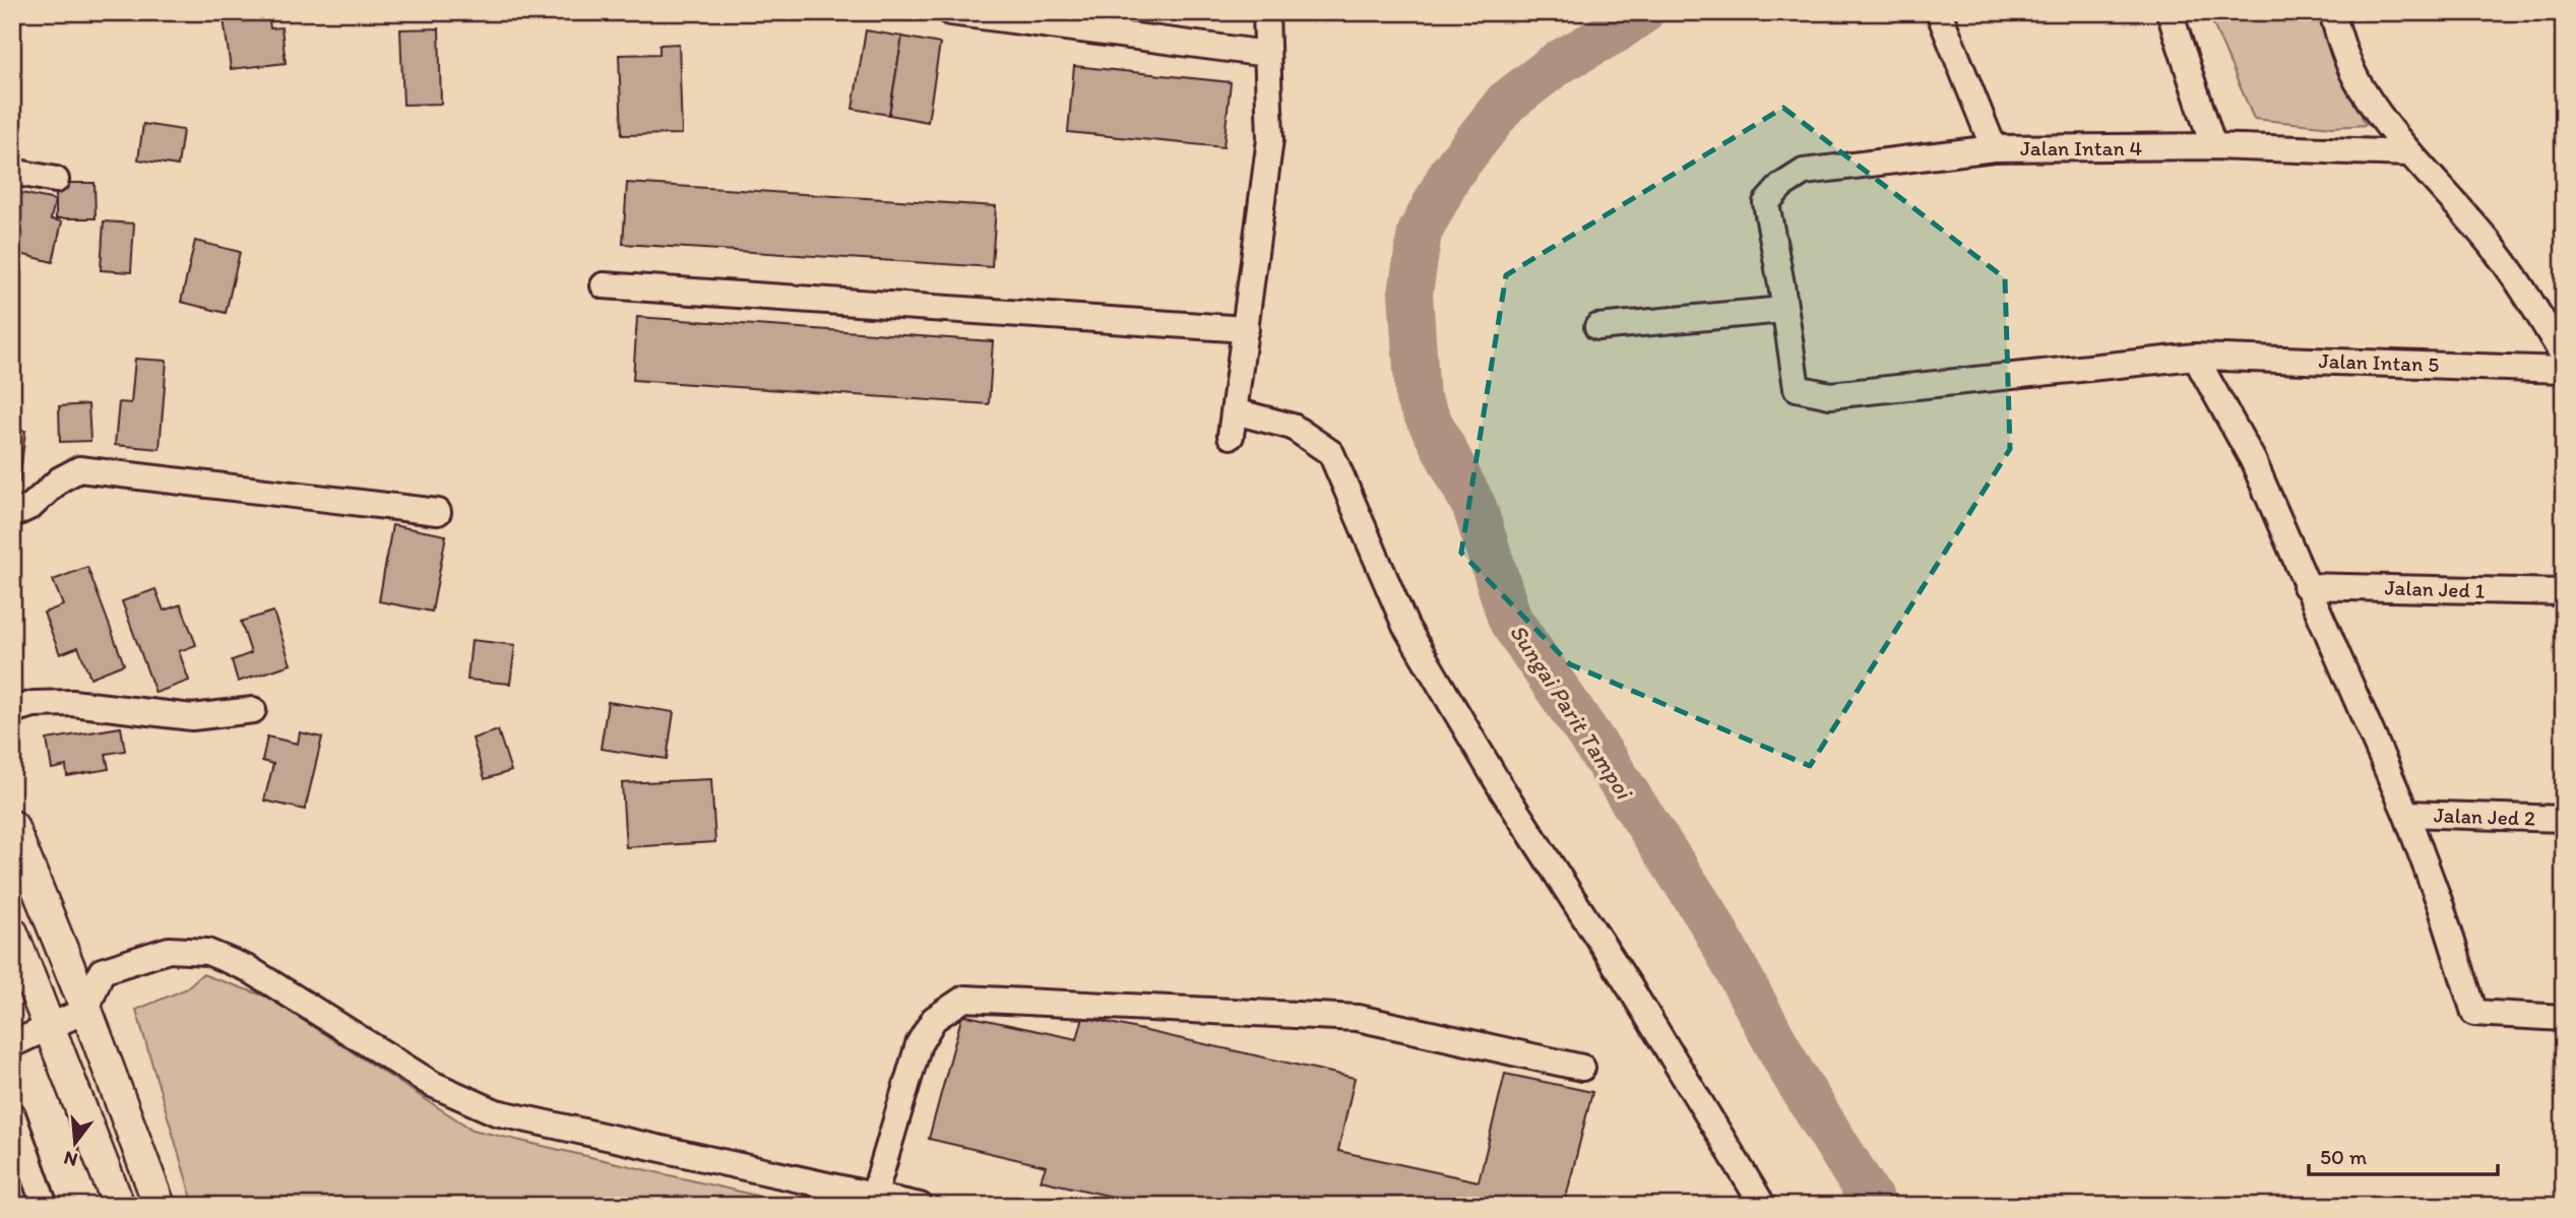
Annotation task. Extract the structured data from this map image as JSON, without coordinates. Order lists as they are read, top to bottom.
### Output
{
  "streets": {
    "street": [
      "Jalan Intan 4",
      "Jalan Intan 5",
      "Jalan Jed 1",
      "Jalan Jed 2"
    ]
  },
  "crossings": [
    ["Jalan Intan 4", "Jalan Intan 5"]
  ],
  "water": ["Sungai Parit Tampoi"],
  "scale_bar": "50 m",
  "north": "bottom"
}
